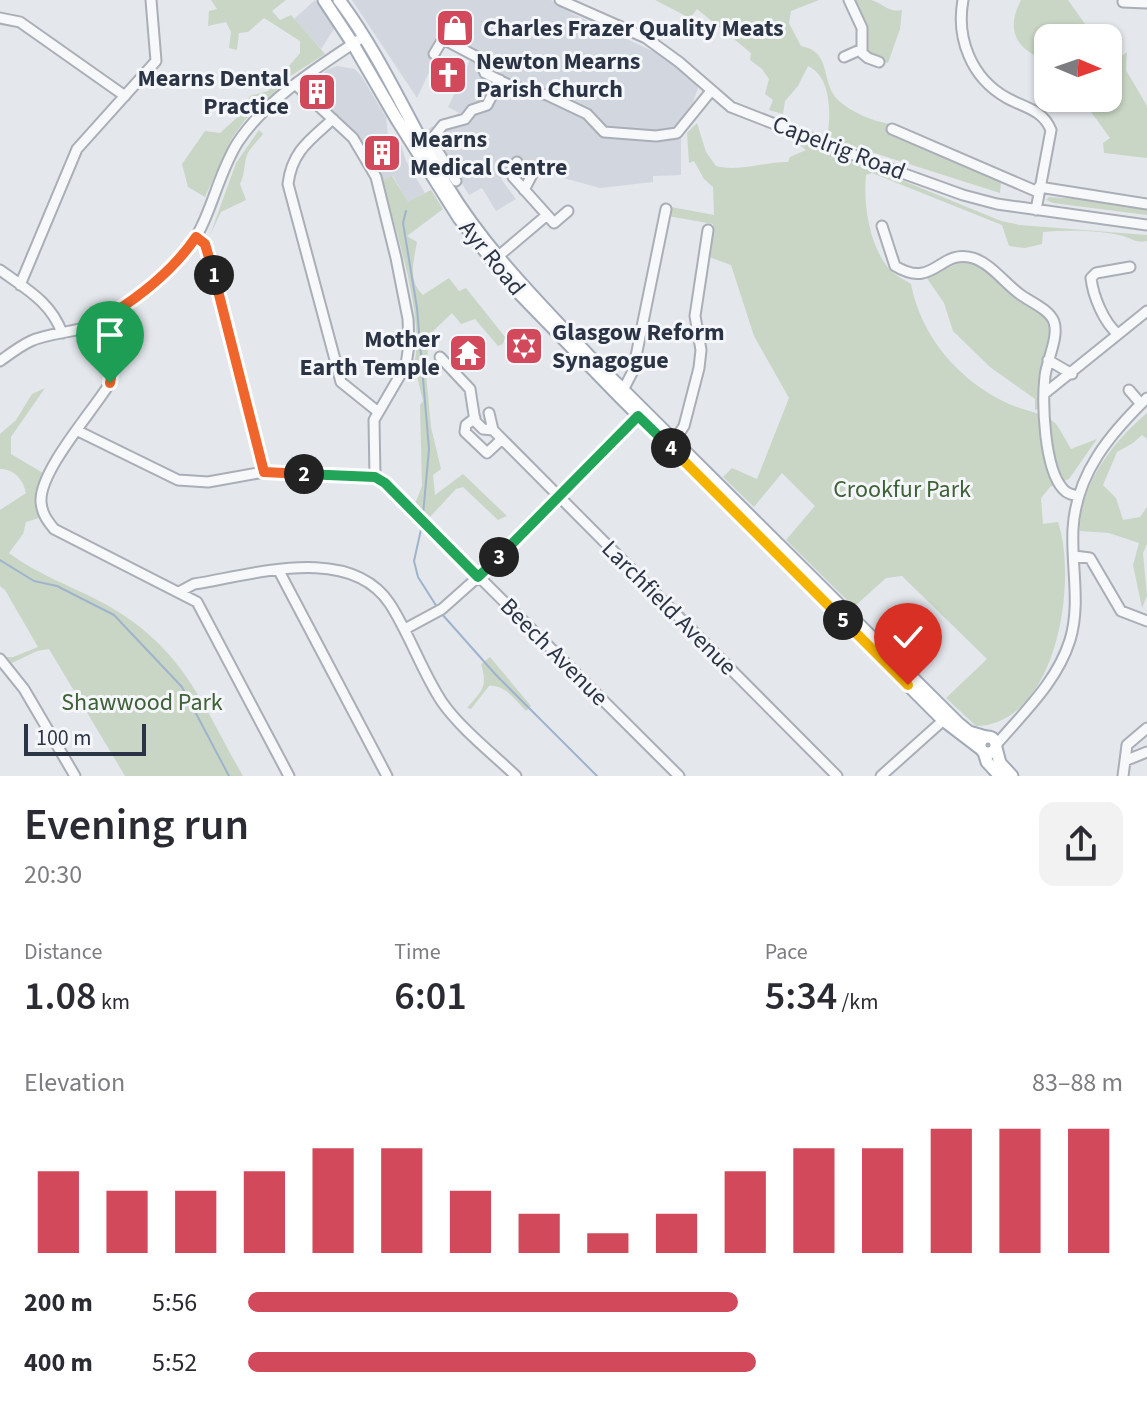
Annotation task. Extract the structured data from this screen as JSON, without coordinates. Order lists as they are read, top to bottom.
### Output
{
  "streets": {
    "main road": ["Ayr Road"],
    "street": ["Capelrig Road", "Larchfield Avenue", "Beech Avenue"]
  },
  "parks": ["Crookfur Park", "Shawwood Park"],
  "places": {
    "shop": ["Charles Frazer Quality Meats"],
    "church": ["Newton Mearns Parish Church"],
    "building": ["Mearns Dental Practice", "Mearns Medical Centre"],
    "synagogue": ["Glasgow Reform Synagogue"],
    "temple": ["Mother Earth Temple"]
  },
  "scale_bar": "100 m",
  "north": "right",
  "page": {
    "pins": [
      "1",
      "4",
      "2",
      "3",
      "5"
    ],
    "scale": "100 m",
    "heading": ["Evening run", "20:30"],
    "stats": [
      ["Distance", "1.08 km"],
      ["Time", "6:01"],
      ["Pace", "5:34 /km"]
    ],
    "chart": ["Elevation", "83–88 m"],
    "list": [
      {
        "name": "200 m",
        "note": "5:56"
      },
      {
        "name": "400 m",
        "note": "5:52"
      }
    ]
  }
}
